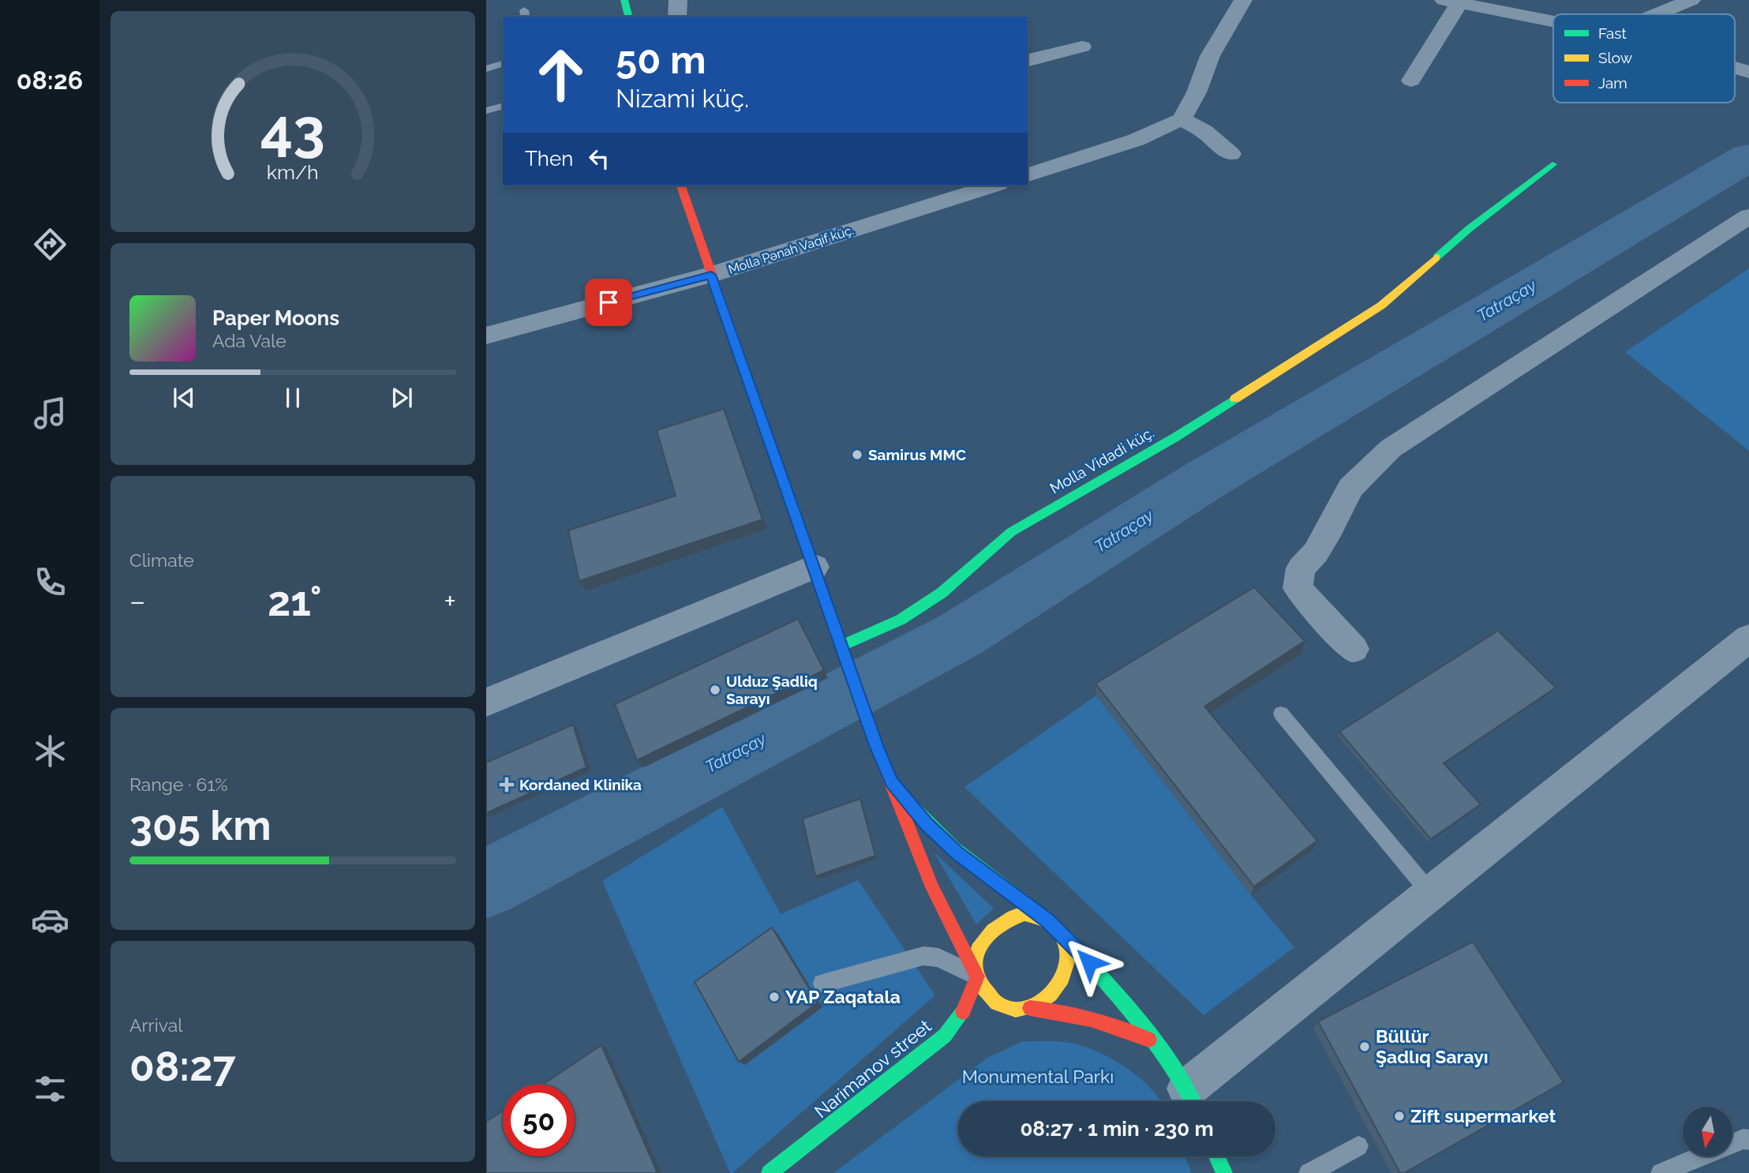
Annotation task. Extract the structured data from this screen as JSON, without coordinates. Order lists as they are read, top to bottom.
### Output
{
  "streets": {
    "main road": ["Molla Vidadi küç.", "Narimanov street"],
    "street": ["Molla Pənah Vaqif küç."]
  },
  "water": ["Tatraçay"],
  "parks": ["Monumental Parkı"],
  "places": {
    "other": [
      "Samirus MMC",
      "Ulduz Şadliq Sarayı",
      "YAP Zaqatala",
      "Büllür Şadlıq Sarayı",
      "Zift supermarket"
    ],
    "health": ["Kordaned Klinika"]
  },
  "legend": ["Fast", "Slow", "Jam"],
  "north": "bottom",
  "page": {
    "tabs": "08:26",
    "turn": ["50 m", "Nizami küç."],
    "then": "Then",
    "song": ["Paper Moons", "Ada Vale"],
    "tile": [
      "Climate",
      ["Range · 61%", "305 km"],
      ["Arrival", "08:27"]
    ],
    "heat": ["−", "21°", "+"],
    "limit": "50",
    "trip": "08:27 · 1 min · 230 m",
    "gauge": ["43", "km/h"]
  }
}
